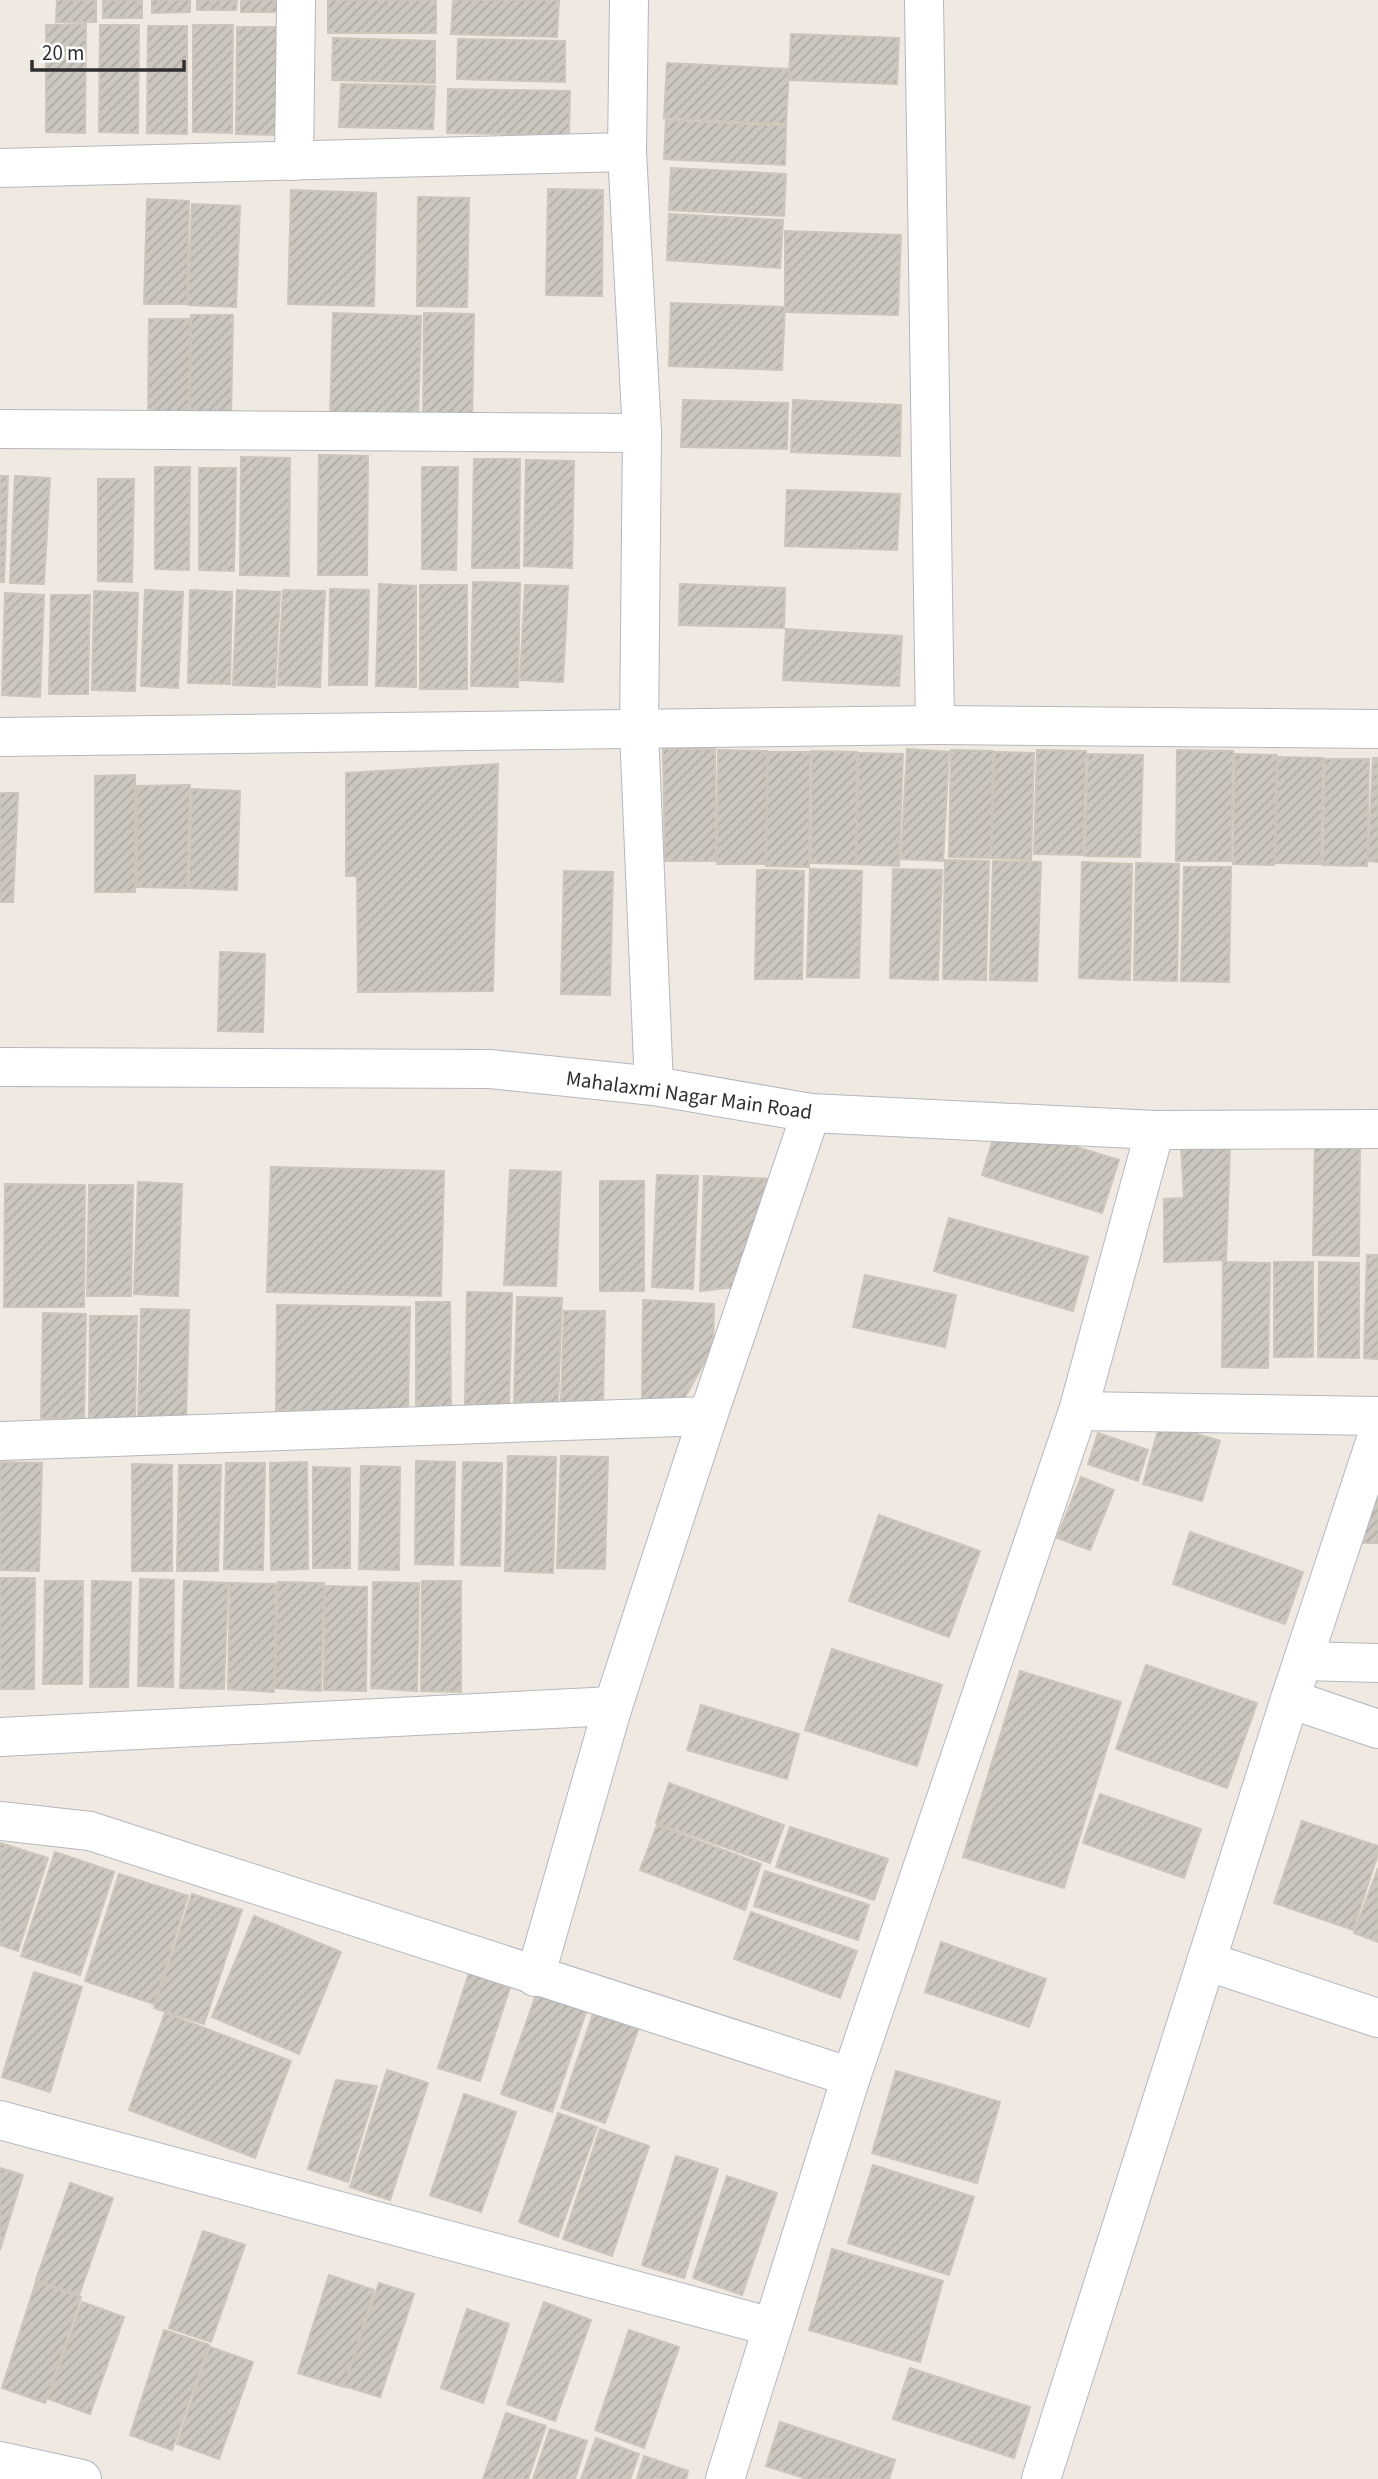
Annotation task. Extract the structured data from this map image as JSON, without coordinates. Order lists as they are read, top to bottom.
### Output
{
  "streets": {
    "street": ["Mahalaxmi Nagar Main Road"]
  },
  "scale_bar": "20 m"
}
